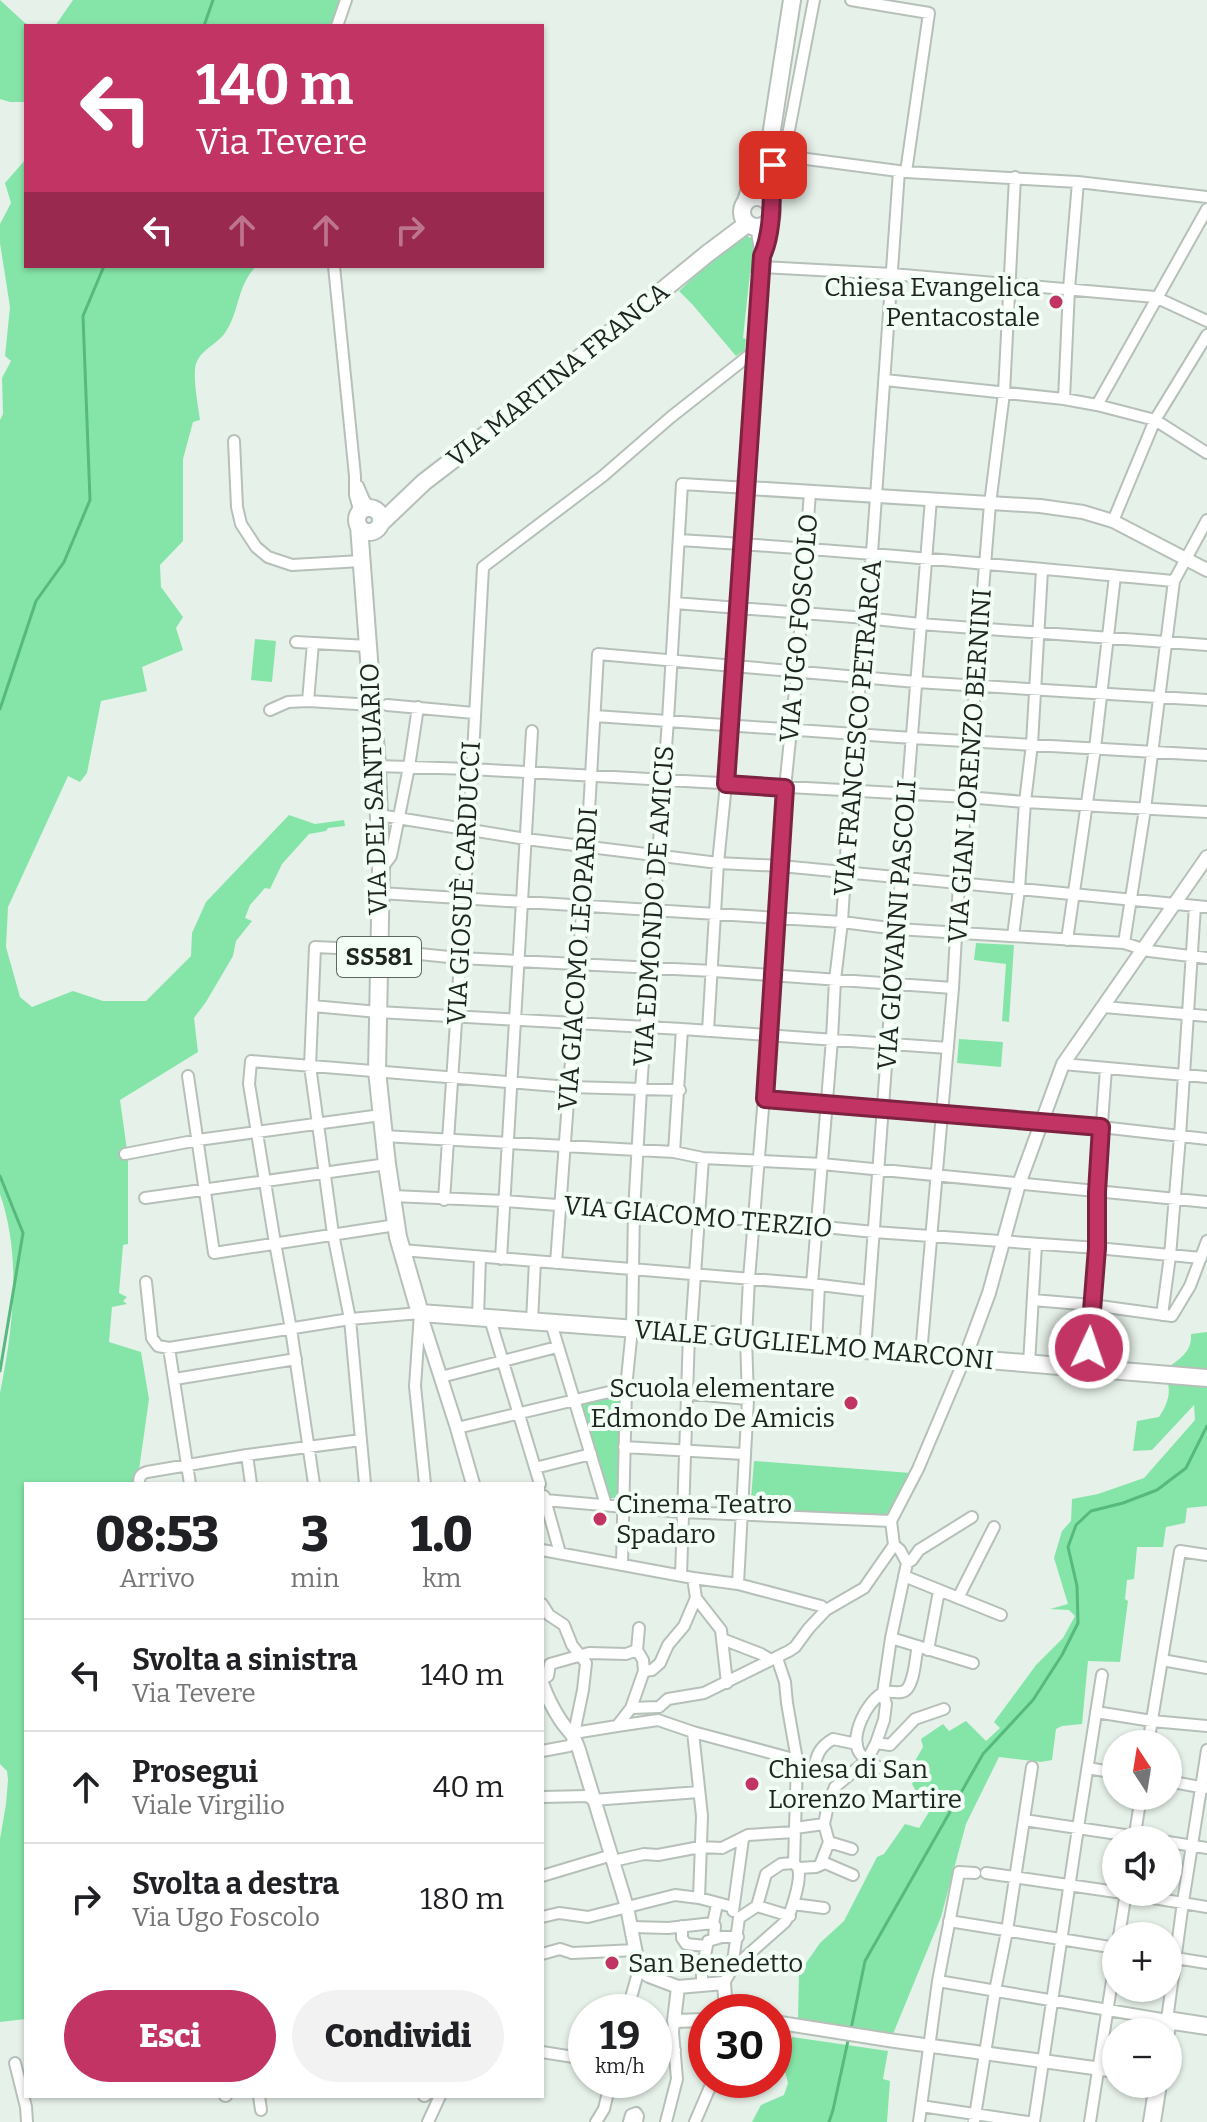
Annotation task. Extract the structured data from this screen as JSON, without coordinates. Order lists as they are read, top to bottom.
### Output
{
  "streets": {
    "main road": [
      "VIA MARTINA FRANCA",
      "VIA DEL SANTUARIO",
      "SS581",
      "VIALE GUGLIELMO MARCONI"
    ],
    "street": [
      "VIA UGO FOSCOLO",
      "VIA FRANCESCO PETRARCA",
      "VIA GIAN LORENZO BERNINI",
      "VIA GIOSUÈ CARDUCCI",
      "VIA EDMONDO DE AMICIS",
      "VIA GIOVANNI PASCOLI",
      "VIA GIACOMO LEOPARDI",
      "VIA GIACOMO TERZIO"
    ]
  },
  "crossings": [
    ["VIA MARTINA FRANCA", "VIA DEL SANTUARIO"],
    ["VIA UGO FOSCOLO", "VIA GIACOMO TERZIO"],
    ["VIA UGO FOSCOLO", "VIALE GUGLIELMO MARCONI"],
    ["VIA FRANCESCO PETRARCA", "VIA GIACOMO TERZIO"],
    ["VIA FRANCESCO PETRARCA", "VIALE GUGLIELMO MARCONI"],
    ["VIA GIAN LORENZO BERNINI", "VIA GIACOMO TERZIO"],
    ["VIA GIAN LORENZO BERNINI", "VIALE GUGLIELMO MARCONI"],
    ["VIA DEL SANTUARIO", "VIA GIACOMO TERZIO"],
    ["VIA DEL SANTUARIO", "VIALE GUGLIELMO MARCONI"],
    ["VIA GIOSUÈ CARDUCCI", "VIA GIACOMO TERZIO"],
    ["VIA EDMONDO DE AMICIS", "VIA GIACOMO LEOPARDI"],
    ["VIA EDMONDO DE AMICIS", "VIA GIACOMO TERZIO"],
    ["VIA EDMONDO DE AMICIS", "VIALE GUGLIELMO MARCONI"],
    ["VIA GIOVANNI PASCOLI", "VIA GIACOMO TERZIO"],
    ["VIA GIOVANNI PASCOLI", "VIALE GUGLIELMO MARCONI"],
    ["VIA GIACOMO LEOPARDI", "VIA GIACOMO TERZIO"]
  ],
  "places": [
    "Chiesa Evangelica Pentacostale",
    "Scuola elementare Edmondo De Amicis",
    "Cinema Teatro Spadaro",
    "Chiesa di San Lorenzo Martire",
    "San Benedetto"
  ],
  "north": "top",
  "page": {
    "turn": ["140 m", "Via Tevere"],
    "eta": [
      "08:53",
      "Arrivo",
      "3",
      "min",
      "1.0",
      "km"
    ],
    "list": [
      {
        "name": "Svolta a sinistra",
        "note": "Via Tevere",
        "value": "140 m"
      },
      {
        "name": "Prosegui",
        "note": "Viale Virgilio",
        "value": "40 m"
      },
      {
        "name": "Svolta a destra",
        "note": "Via Ugo Foscolo",
        "value": "180 m"
      }
    ],
    "map_buttons": ["+", "−"],
    "buttons": ["Esci", "Condividi"],
    "speed": "19 km/h",
    "limit": "30"
  }
}
